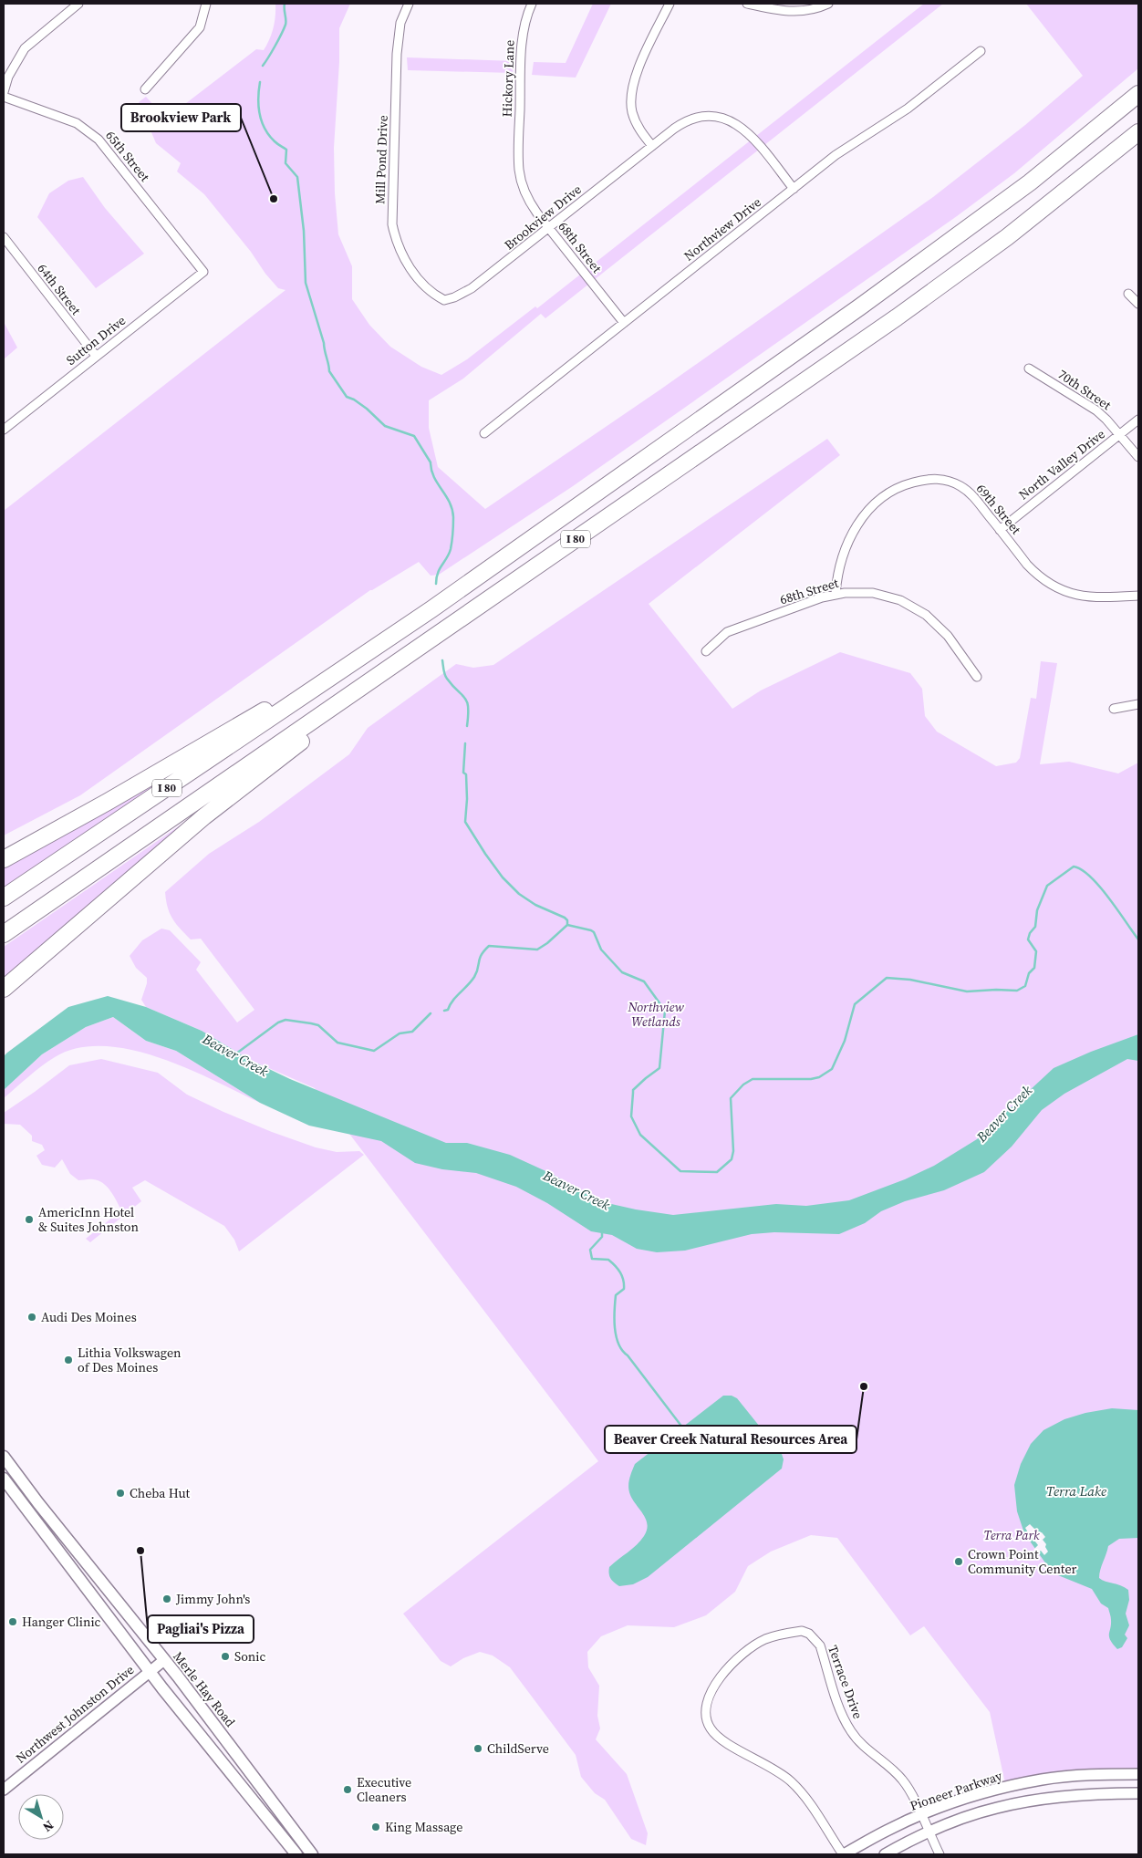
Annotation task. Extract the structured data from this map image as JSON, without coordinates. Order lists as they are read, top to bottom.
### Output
{
  "streets": {
    "highway": ["I 80"],
    "main road": ["Merle Hay Road"],
    "street": [
      "Hickory Lane",
      "65th Street",
      "Mill Pond Drive",
      "Brookview Drive",
      "Northview Drive",
      "68th Street",
      "64th Street",
      "Sutton Drive",
      "70th Street",
      "North Valley Drive",
      "69th Street",
      "Terrace Drive",
      "Northwest Johnston Drive",
      "Pioneer Parkway"
    ]
  },
  "crossings": [
    ["Hickory Lane", "68th Street"],
    ["65th Street", "Sutton Drive"],
    ["Mill Pond Drive", "Brookview Drive"],
    ["Brookview Drive", "Northview Drive"],
    ["Brookview Drive", "68th Street"],
    ["Northview Drive", "68th Street"],
    ["68th Street", "69th Street"],
    ["64th Street", "Sutton Drive"],
    ["70th Street", "North Valley Drive"],
    ["North Valley Drive", "69th Street"],
    ["Terrace Drive", "Pioneer Parkway"],
    ["Merle Hay Road", "Northwest Johnston Drive"]
  ],
  "water": ["Beaver Creek", "Terra Lake"],
  "parks": ["Northview Wetlands", "Terra Park"],
  "places": [
    "Brookview Park",
    "AmericInn Hotel & Suites Johnston",
    "Audi Des Moines",
    "Lithia Volkswagen of Des Moines",
    "Beaver Creek Natural Resources Area",
    "Cheba Hut",
    "Pagliai's Pizza",
    "Crown Point Community Center",
    "Jimmy John's",
    "Hanger Clinic",
    "Sonic",
    "ChildServe",
    "Executive Cleaners",
    "King Massage"
  ],
  "north": "bottom right"
}
